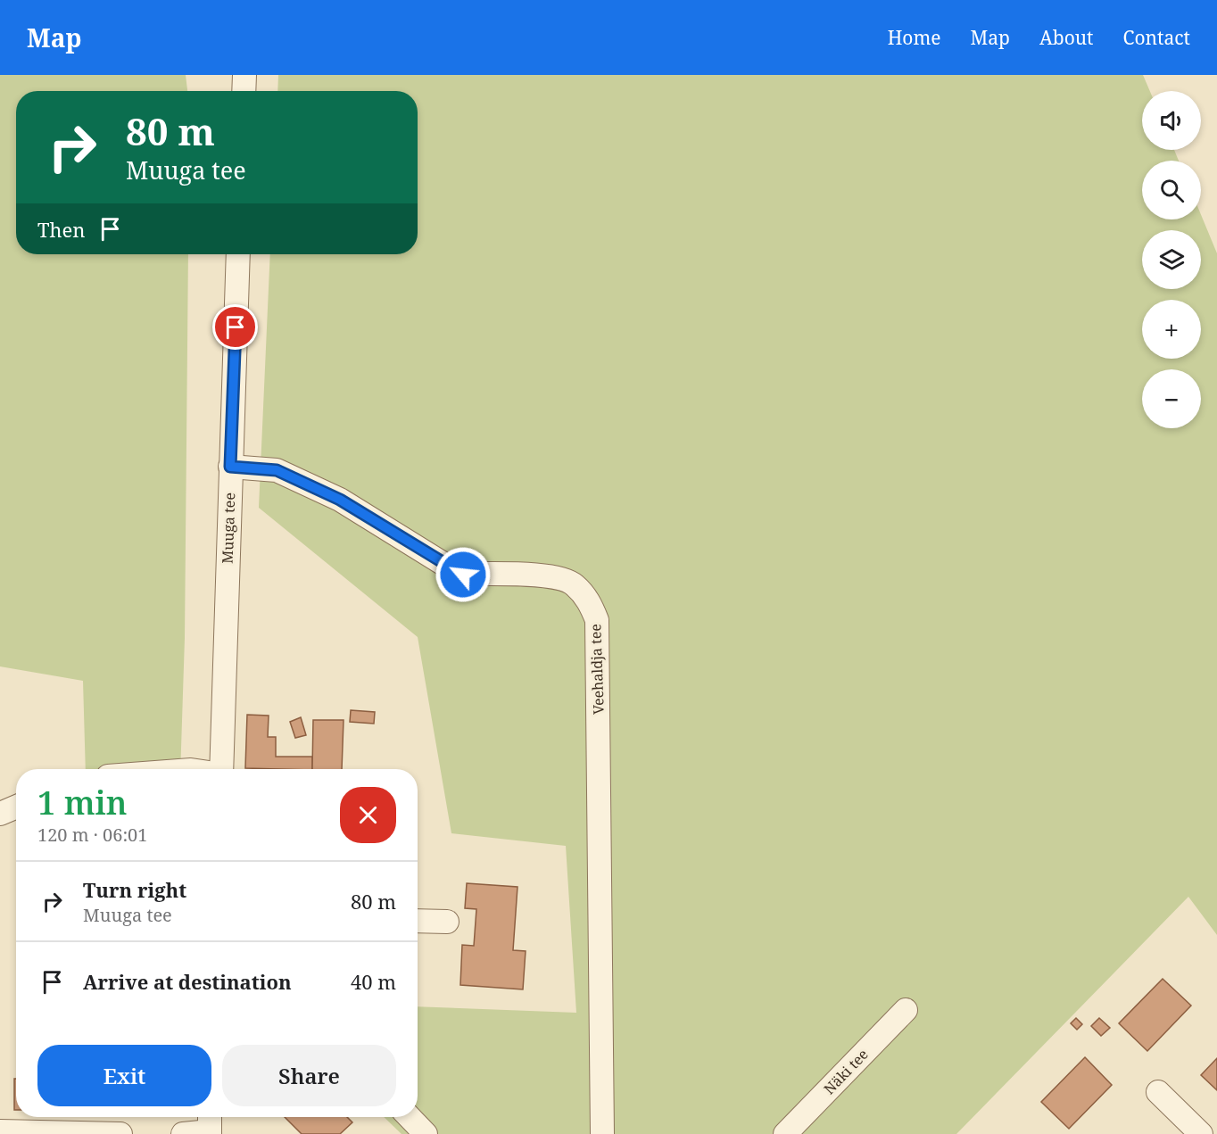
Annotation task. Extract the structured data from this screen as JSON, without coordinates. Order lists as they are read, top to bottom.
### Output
{
  "streets": {
    "street": ["Muuga tee", "Veehaldja tee", "Näki tee"]
  },
  "crossings": [
    ["Muuga tee", "Veehaldja tee"]
  ],
  "page": {
    "header": "Map",
    "nav": [
      "Home",
      "Map",
      "About",
      "Contact"
    ],
    "map_buttons": ["+", "−"],
    "turn": ["80 m", "Muuga tee"],
    "then": "Then",
    "heading": ["1 min", "120 m · 06:01"],
    "list": [
      {
        "name": "Turn right",
        "note": "Muuga tee",
        "value": "80 m"
      },
      {
        "name": "Arrive at destination",
        "value": "40 m"
      }
    ],
    "buttons": ["Exit", "Share"]
  }
}
